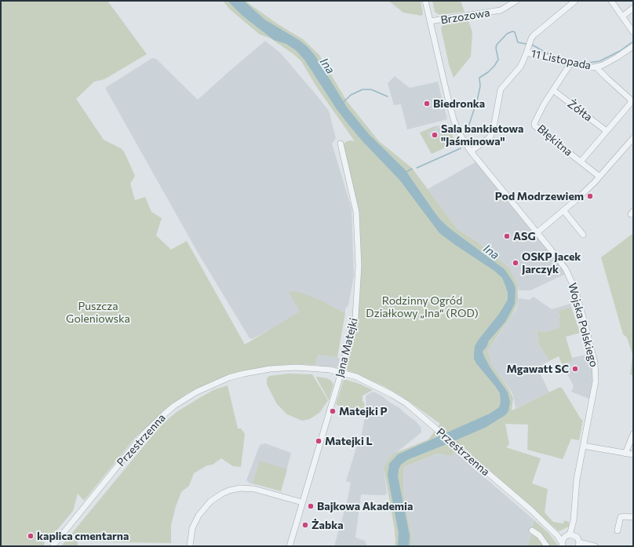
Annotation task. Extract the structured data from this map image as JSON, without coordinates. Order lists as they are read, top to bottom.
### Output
{
  "streets": {
    "street": [
      "Brzozowa",
      "11 Listopada",
      "Żółta",
      "Błękitna",
      "Wojska Polskiego",
      "Jana Matejki",
      "Przestrzenna"
    ]
  },
  "crossings": [
    ["Brzozowa", "Wojska Polskiego"],
    ["11 Listopada", "Błękitna"],
    ["11 Listopada", "Wojska Polskiego"],
    ["Żółta", "Błękitna"],
    ["Wojska Polskiego", "Przestrzenna"],
    ["Jana Matejki", "Przestrzenna"]
  ],
  "water": ["Ina"],
  "parks": ["Rodzinny Ogród Działkowy „Ina“ (ROD)", "Puszcza Goleniowska"],
  "places": [
    "Biedronka",
    "Sala bankietowa \"Jaśminowa\"",
    "Pod Modrzewiem",
    "ASG",
    "OSKP Jacek Jarczyk",
    "Mgawatt SC",
    "Matejki P",
    "Matejki L",
    "Bajkowa Akademia",
    "Żabka",
    "kaplica cmentarna"
  ]
}
